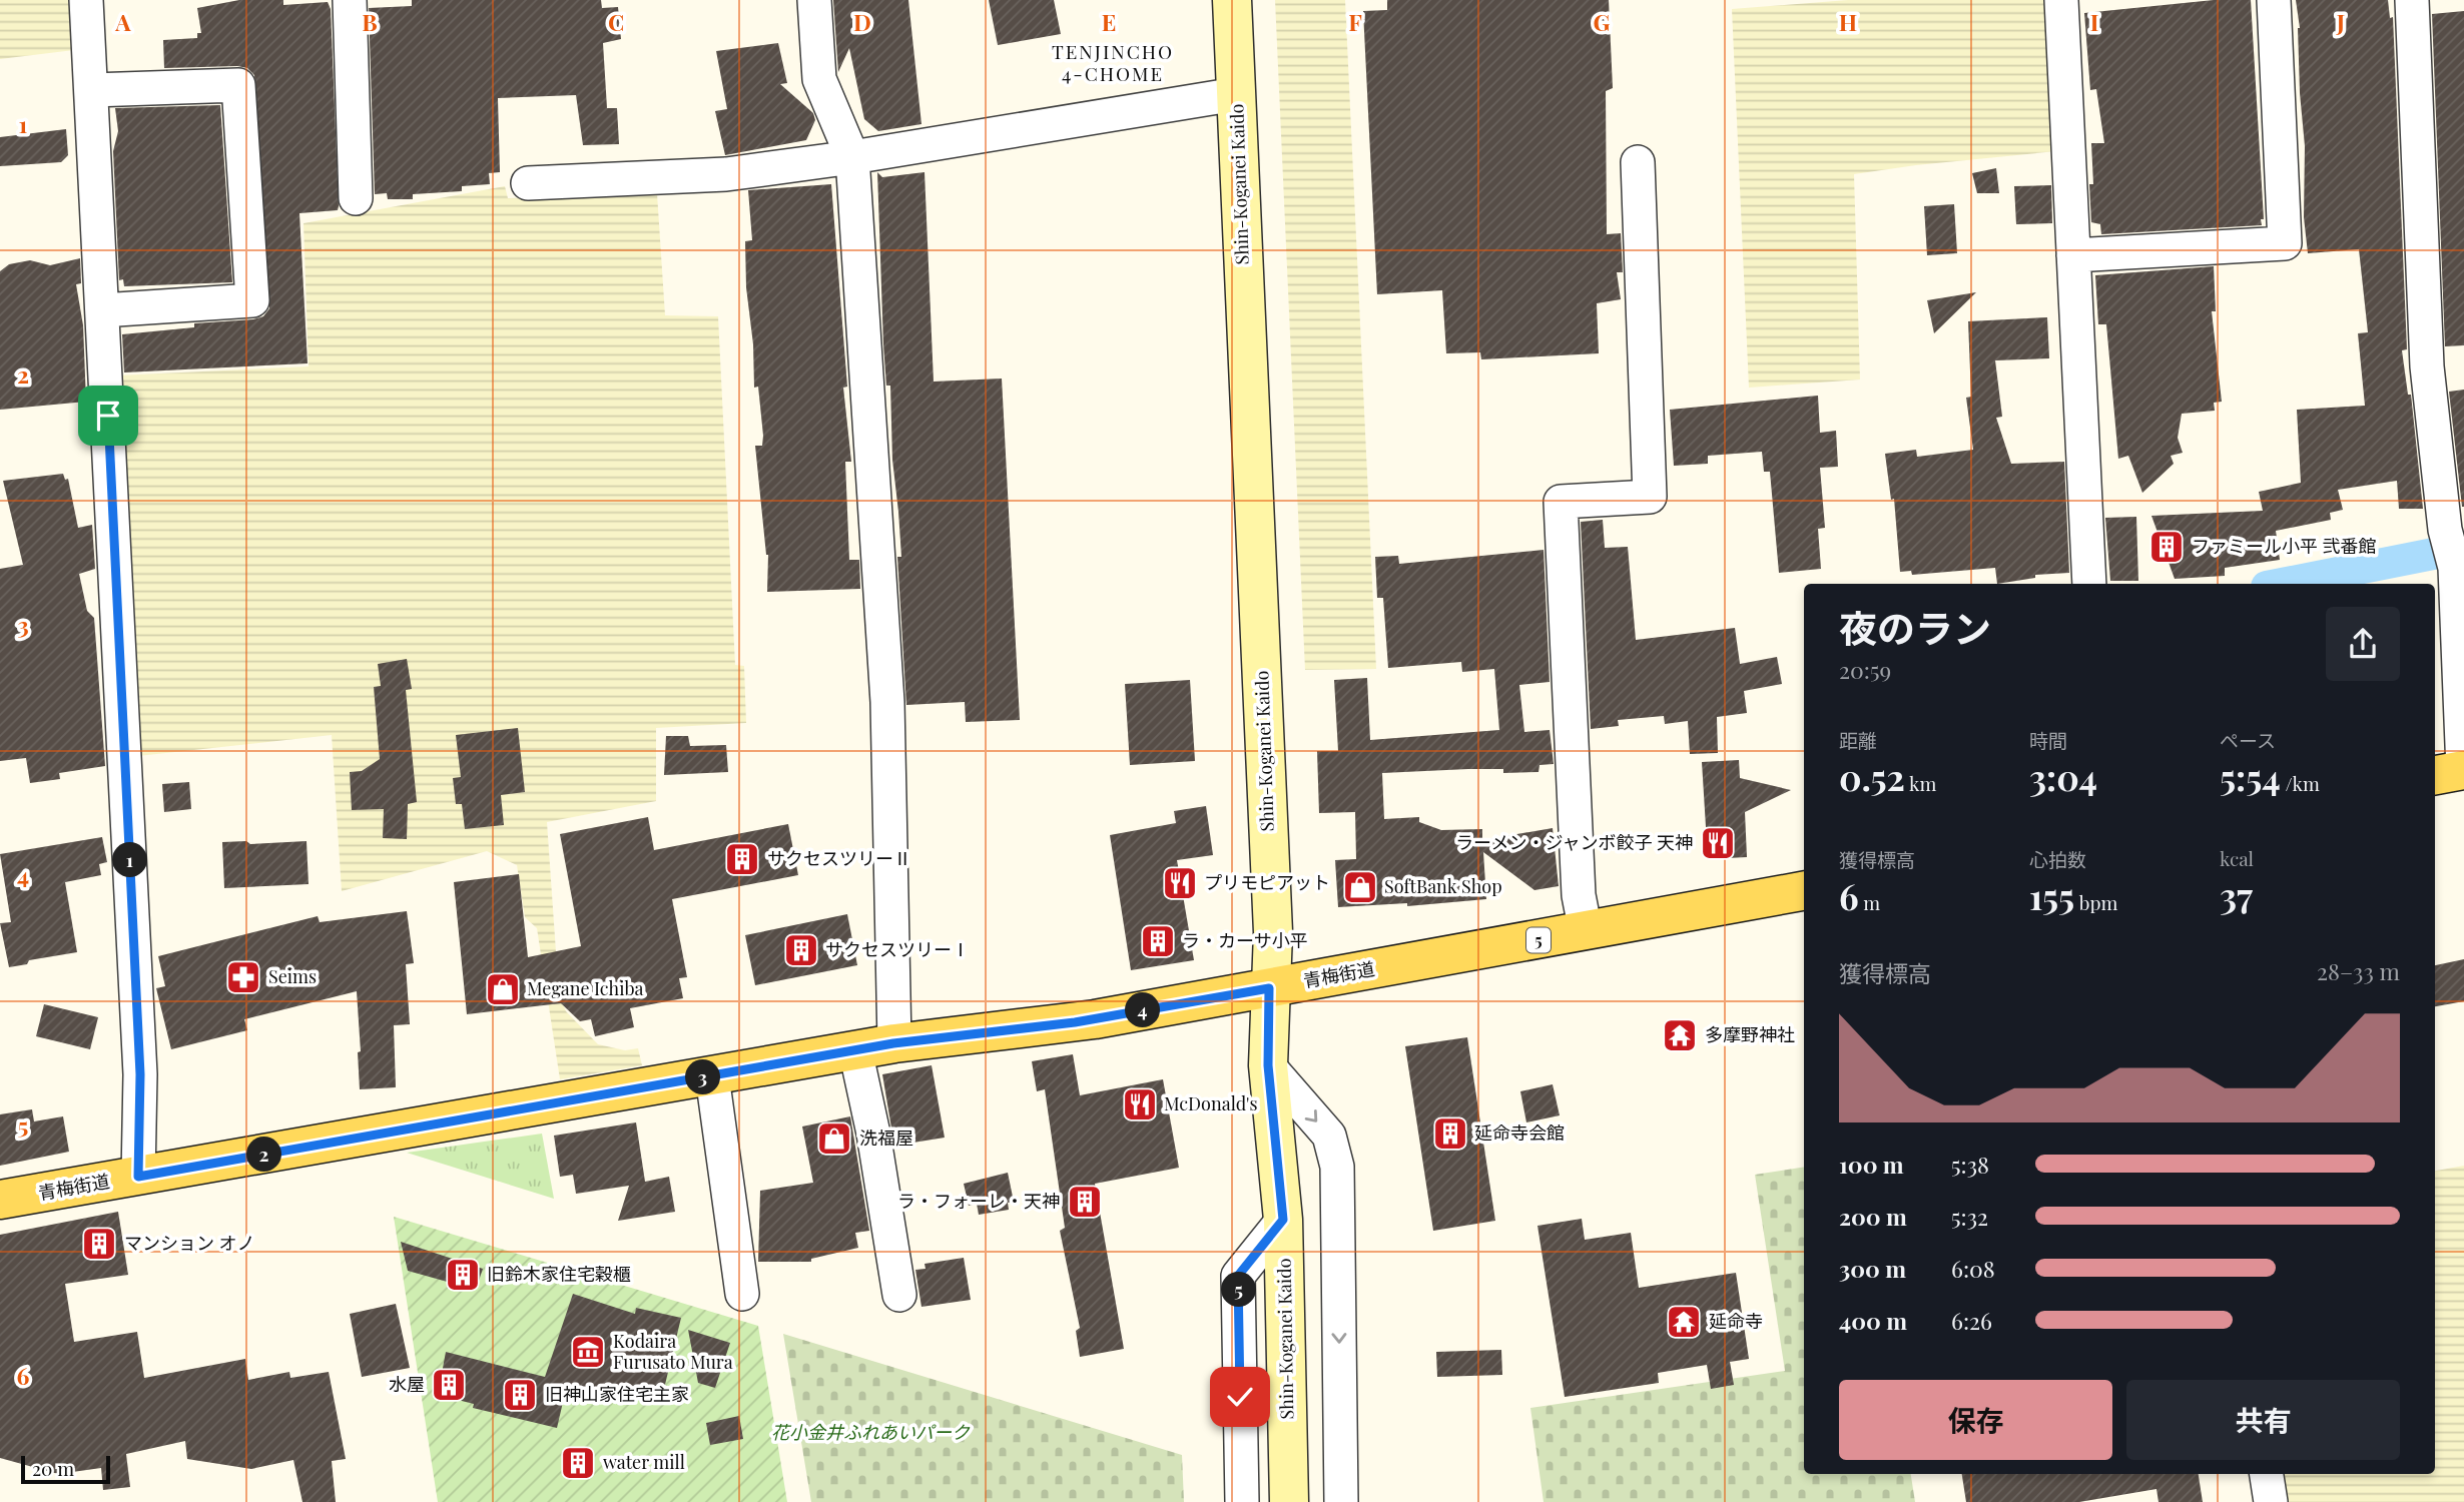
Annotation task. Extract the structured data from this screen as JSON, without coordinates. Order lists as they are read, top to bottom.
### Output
{
  "streets": {
    "main road": ["Shin-Koganei Kaido", "5", "青梅街道"]
  },
  "crossings": [
    ["Shin-Koganei Kaido", "青梅街道"]
  ],
  "districts": ["TENJINCHO 4-CHOME"],
  "parks": ["花小金井ふれあいパーク"],
  "places": {
    "building": [
      "ファミール小平 弐番館",
      "サクセスツリーⅡ",
      "ラ・カーサ小平",
      "サクセスツリーⅠ",
      "延命寺会館",
      "ラ・フォーレ・天神",
      "マンション オノ",
      "旧鈴木家住宅穀櫃",
      "水屋",
      "旧神山家住宅主家",
      "water mill"
    ],
    "restaurant": ["ラーメン・ジャンボ餃子 天神", "プリモピアット", "McDonald's"],
    "shop": ["SoftBank Shop", "Megane Ichiba", "洗福屋"],
    "pharmacy": ["Seims"],
    "temple": ["多摩野神社", "延命寺"],
    "museum": ["Kodaira Furusato Mura"]
  },
  "scale_bar": "20 m",
  "page": {
    "heading": ["夜のラン", "20:59"],
    "stats": [
      ["距離", "0.52 km"],
      ["時間", "3:04"],
      ["ペース", "5:54 /km"],
      ["獲得標高", "6 m"],
      ["心拍数", "155 bpm"],
      ["kcal", "37"]
    ],
    "pins": [
      "1",
      "4",
      "3",
      "2",
      "5"
    ],
    "chart": ["獲得標高", "28–33 m"],
    "list": [
      {
        "name": "100 m",
        "note": "5:38"
      },
      {
        "name": "200 m",
        "note": "5:32"
      },
      {
        "name": "300 m",
        "note": "6:08"
      },
      {
        "name": "400 m",
        "note": "6:26"
      }
    ],
    "buttons": ["保存", "共有"],
    "scale": "20 m"
  },
  "grid": {
    "columns": [
      "A",
      "B",
      "C",
      "D",
      "E",
      "F",
      "G",
      "H",
      "I",
      "J"
    ],
    "rows": [
      "1",
      "2",
      "3",
      "4",
      "5",
      "6"
    ]
  }
}
